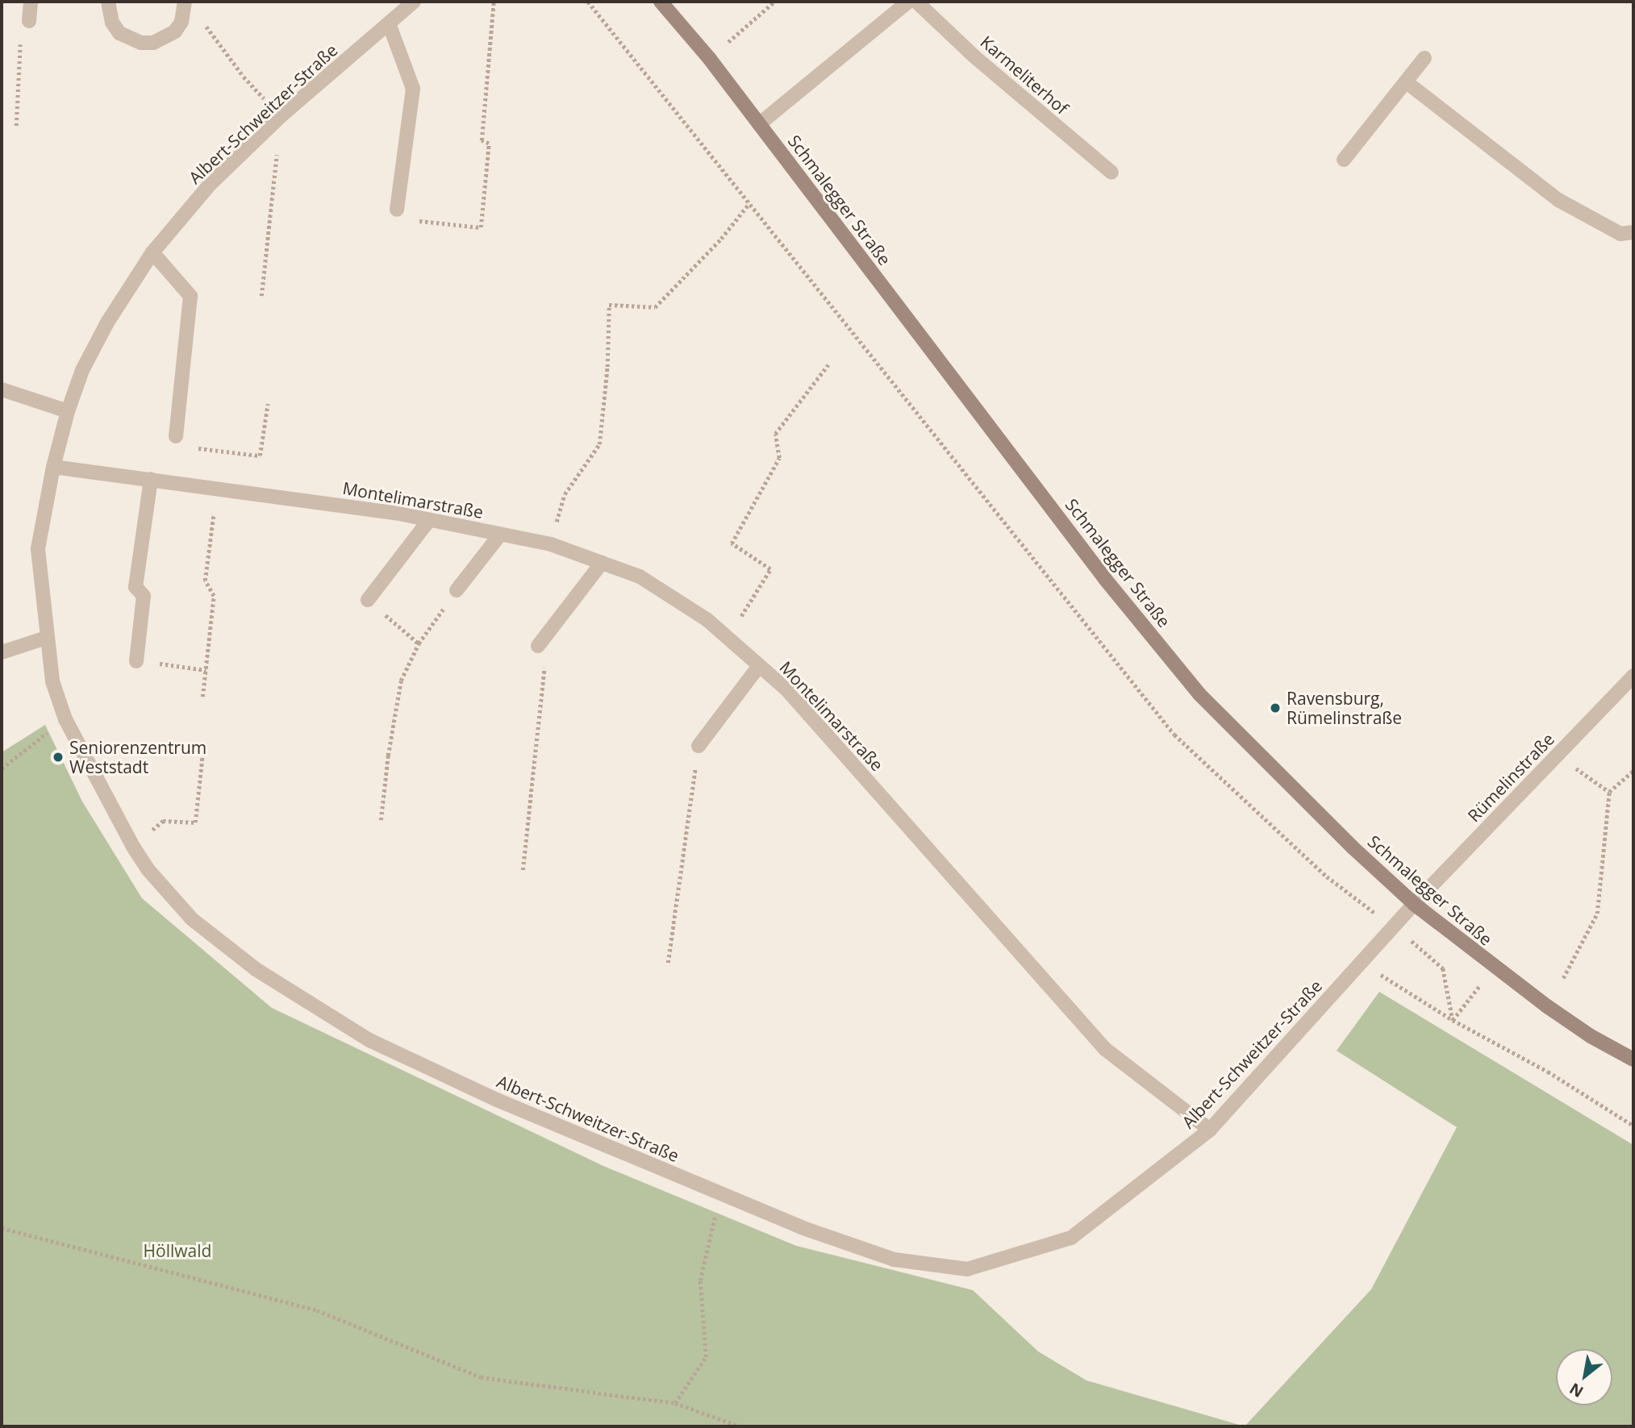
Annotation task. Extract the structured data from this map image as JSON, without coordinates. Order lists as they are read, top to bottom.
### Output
{
  "streets": {
    "street": [
      "Karmeliterhof",
      "Albert-Schweitzer-Straße",
      "Schmalegger Straße",
      "Montelimarstraße",
      "Rümelinstraße"
    ]
  },
  "crossings": [
    ["Albert-Schweitzer-Straße", "Schmalegger Straße"],
    ["Albert-Schweitzer-Straße", "Montelimarstraße"],
    ["Albert-Schweitzer-Straße", "Rümelinstraße"],
    ["Schmalegger Straße", "Rümelinstraße"]
  ],
  "parks": ["Höllwald"],
  "places": ["Ravensburg, Rümelinstraße", "Seniorenzentrum Weststadt"],
  "north": "bottom left"
}
